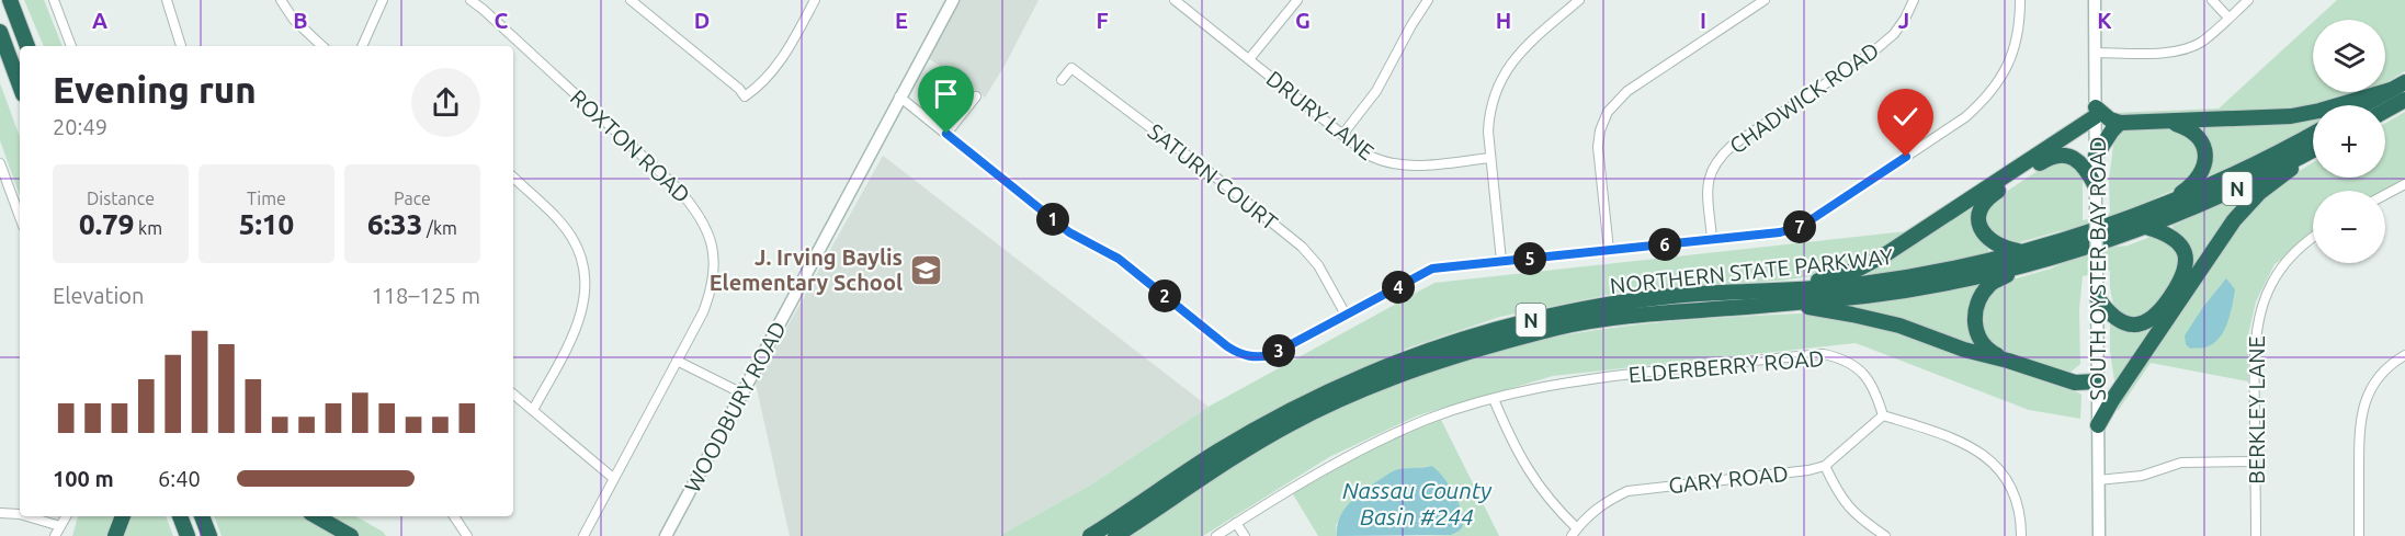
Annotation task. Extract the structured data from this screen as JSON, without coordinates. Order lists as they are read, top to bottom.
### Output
{
  "streets": {
    "highway": ["N", "NORTHERN STATE PARKWAY"],
    "main road": ["SOUTH OYSTER BAY ROAD", "WOODBURY ROAD"],
    "street": [
      "CHADWICK ROAD",
      "DRURY LANE",
      "ROXTON ROAD",
      "SATURN COURT",
      "ELDERBERRY ROAD",
      "BERKLEY LANE",
      "GARY ROAD"
    ]
  },
  "water": ["Nassau County Basin #244"],
  "places": {
    "school or university": ["J. Irving Baylis Elementary School"]
  },
  "page": {
    "map_buttons": ["+", "−"],
    "heading": ["Evening run", "20:49"],
    "stats": [
      ["Distance", "0.79 km"],
      ["Time", "5:10"],
      ["Pace", "6:33 /km"]
    ],
    "pins": [
      "1",
      "7",
      "6",
      "5",
      "4",
      "2",
      "3"
    ],
    "chart": ["Elevation", "118–125 m"],
    "list": [
      {
        "name": "100 m",
        "note": "6:40"
      }
    ]
  },
  "grid": {
    "columns": [
      "A",
      "B",
      "C",
      "D",
      "E",
      "F",
      "G",
      "H",
      "I",
      "J",
      "K"
    ]
  }
}
